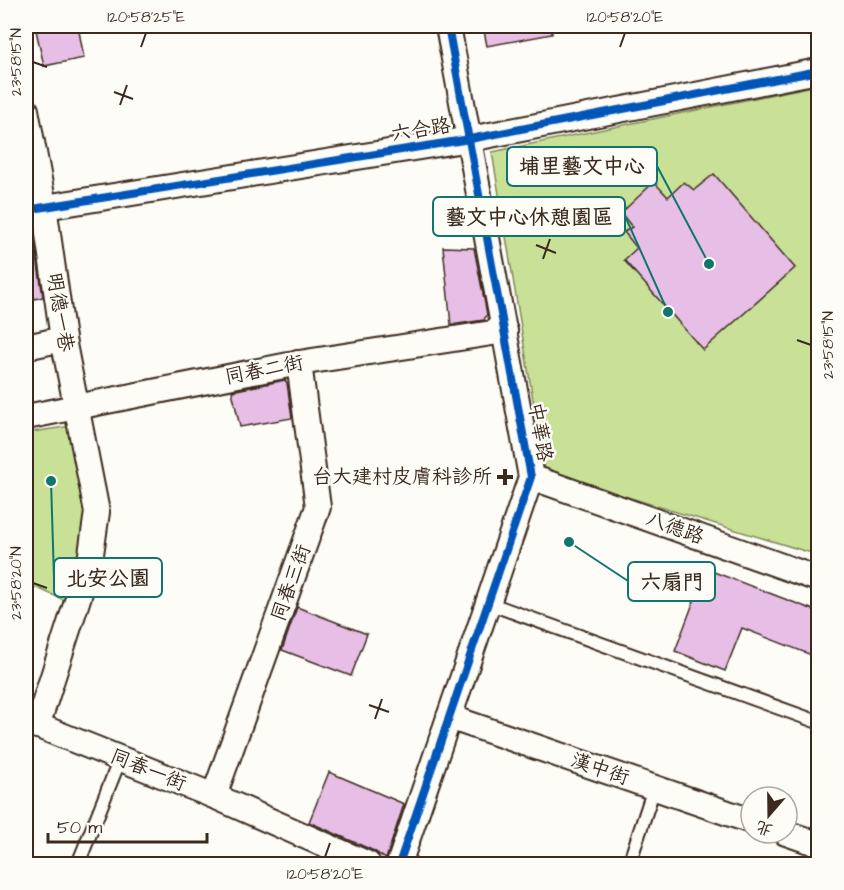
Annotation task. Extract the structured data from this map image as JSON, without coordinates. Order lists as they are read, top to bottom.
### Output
{
  "streets": {
    "street": [
      "六合路",
      "明德一巷",
      "同春二街",
      "中華路",
      "八德路",
      "同春三街",
      "漢中街",
      "同春一街"
    ]
  },
  "crossings": [
    ["六合路", "明德一巷"],
    ["六合路", "中華路"],
    ["明德一巷", "同春二街"],
    ["明德一巷", "同春一街"],
    ["同春二街", "中華路"],
    ["同春二街", "同春三街"],
    ["中華路", "八德路"],
    ["中華路", "漢中街"],
    ["同春三街", "同春一街"]
  ],
  "places": {
    "other": [
      "埔里藝文中心",
      "藝文中心休憩園區",
      "北安公園",
      "六扇門"
    ],
    "health": ["台大建村皮膚科診所"]
  },
  "scale_bar": "50 m",
  "north": "bottom",
  "coordinates": [
    "120°58'25\"E",
    "120°58'20\"E",
    "23°58'15\"N",
    "23°58'20\"N"
  ]
}
